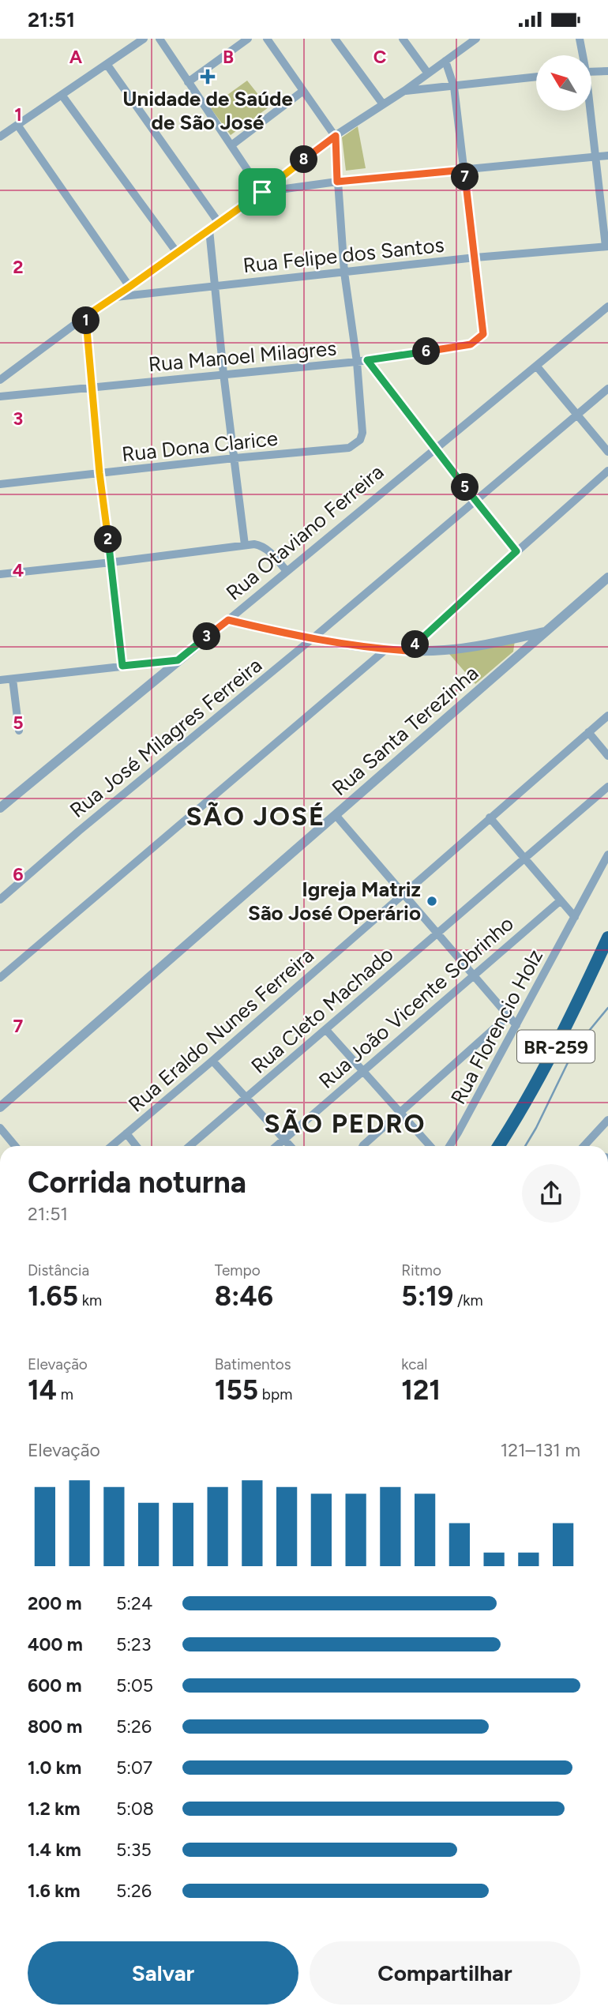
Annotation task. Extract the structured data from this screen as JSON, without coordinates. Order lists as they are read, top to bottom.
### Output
{
  "streets": {
    "highway": ["BR-259"],
    "street": [
      "Rua Felipe dos Santos",
      "Rua Manoel Milagres",
      "Rua Dona Clarice",
      "Rua Otaviano Ferreira",
      "Rua Santa Terezinha",
      "Rua José Milagres Ferreira",
      "Rua João Vicente Sobrinho",
      "Rua Cleto Machado",
      "Rua Florencio Holz",
      "Rua Eraldo Nunes Ferreira"
    ]
  },
  "crossings": [
    ["Rua Felipe dos Santos", "Rua Manoel Milagres"],
    ["Rua Manoel Milagres", "Rua Dona Clarice"]
  ],
  "districts": ["SÃO JOSÉ", "SÃO PEDRO"],
  "places": {
    "health": ["Unidade de Saúde de São José"],
    "other": ["Igreja Matriz São José Operário"]
  },
  "north": "top left",
  "page": {
    "status": "21:51",
    "pins": [
      "8",
      "7",
      "1",
      "6",
      "5",
      "2",
      "3",
      "4"
    ],
    "heading": ["Corrida noturna", "21:51"],
    "stats": [
      ["Distância", "1.65 km"],
      ["Tempo", "8:46"],
      ["Ritmo", "5:19 /km"],
      ["Elevação", "14 m"],
      ["Batimentos", "155 bpm"],
      ["kcal", "121"]
    ],
    "chart": ["Elevação", "121–131 m"],
    "list": [
      {
        "name": "200 m",
        "note": "5:24"
      },
      {
        "name": "400 m",
        "note": "5:23"
      },
      {
        "name": "600 m",
        "note": "5:05"
      },
      {
        "name": "800 m",
        "note": "5:26"
      },
      {
        "name": "1.0 km",
        "note": "5:07"
      },
      {
        "name": "1.2 km",
        "note": "5:08"
      },
      {
        "name": "1.4 km",
        "note": "5:35"
      },
      {
        "name": "1.6 km",
        "note": "5:26"
      }
    ],
    "buttons": ["Salvar", "Compartilhar"]
  },
  "grid": {
    "columns": ["A", "B", "C"],
    "rows": [
      "1",
      "2",
      "3",
      "4",
      "5",
      "6",
      "7"
    ]
  }
}
